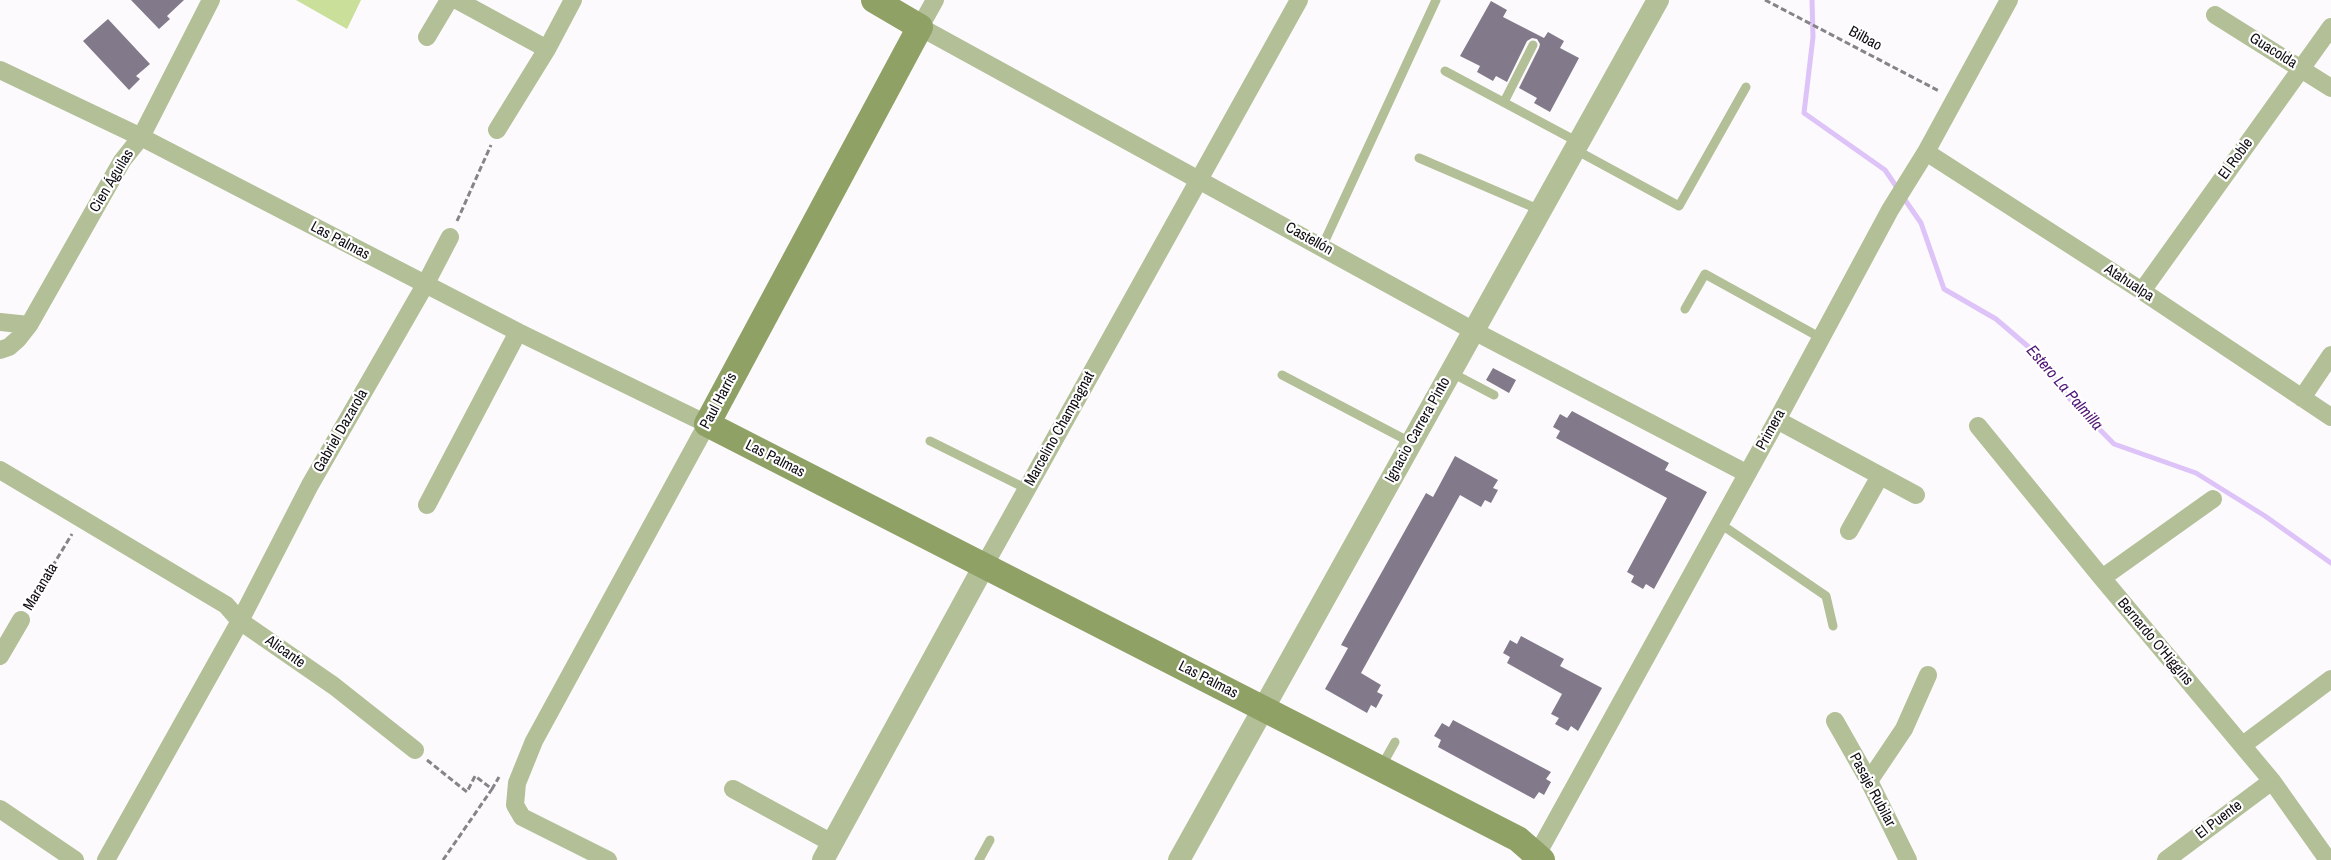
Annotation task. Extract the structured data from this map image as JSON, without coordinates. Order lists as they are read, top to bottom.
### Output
{
  "streets": {
    "main road": ["Castellón", "Las Palmas", "Paul Harris"],
    "street": [
      "Guacolda",
      "El Roble",
      "Cien Águilas",
      "Atahualpa",
      "Marcelino Champagnat",
      "Ignacio Carrera Pinto",
      "Primera",
      "Gabriel Dazarola",
      "Maranata",
      "Bernardo O'Higgins",
      "Alicante",
      "Pasaje Rubilar",
      "El Puente"
    ],
    "path": ["Bilbao"]
  },
  "crossings": [
    ["Bilbao", "Primera"],
    ["Guacolda", "El Roble"],
    ["El Roble", "Atahualpa"],
    ["Cien Águilas", "Las Palmas"],
    ["Castellón", "Paul Harris"],
    ["Castellón", "Marcelino Champagnat"],
    ["Castellón", "Ignacio Carrera Pinto"],
    ["Castellón", "Primera"],
    ["Las Palmas", "Paul Harris"],
    ["Las Palmas", "Marcelino Champagnat"],
    ["Las Palmas", "Ignacio Carrera Pinto"],
    ["Las Palmas", "Primera"],
    ["Las Palmas", "Gabriel Dazarola"],
    ["Atahualpa", "Primera"],
    ["Gabriel Dazarola", "Alicante"],
    ["Maranata", "Alicante"],
    ["Bernardo O'Higgins", "El Puente"]
  ],
  "water": ["Estero La Palmilla"]
}
